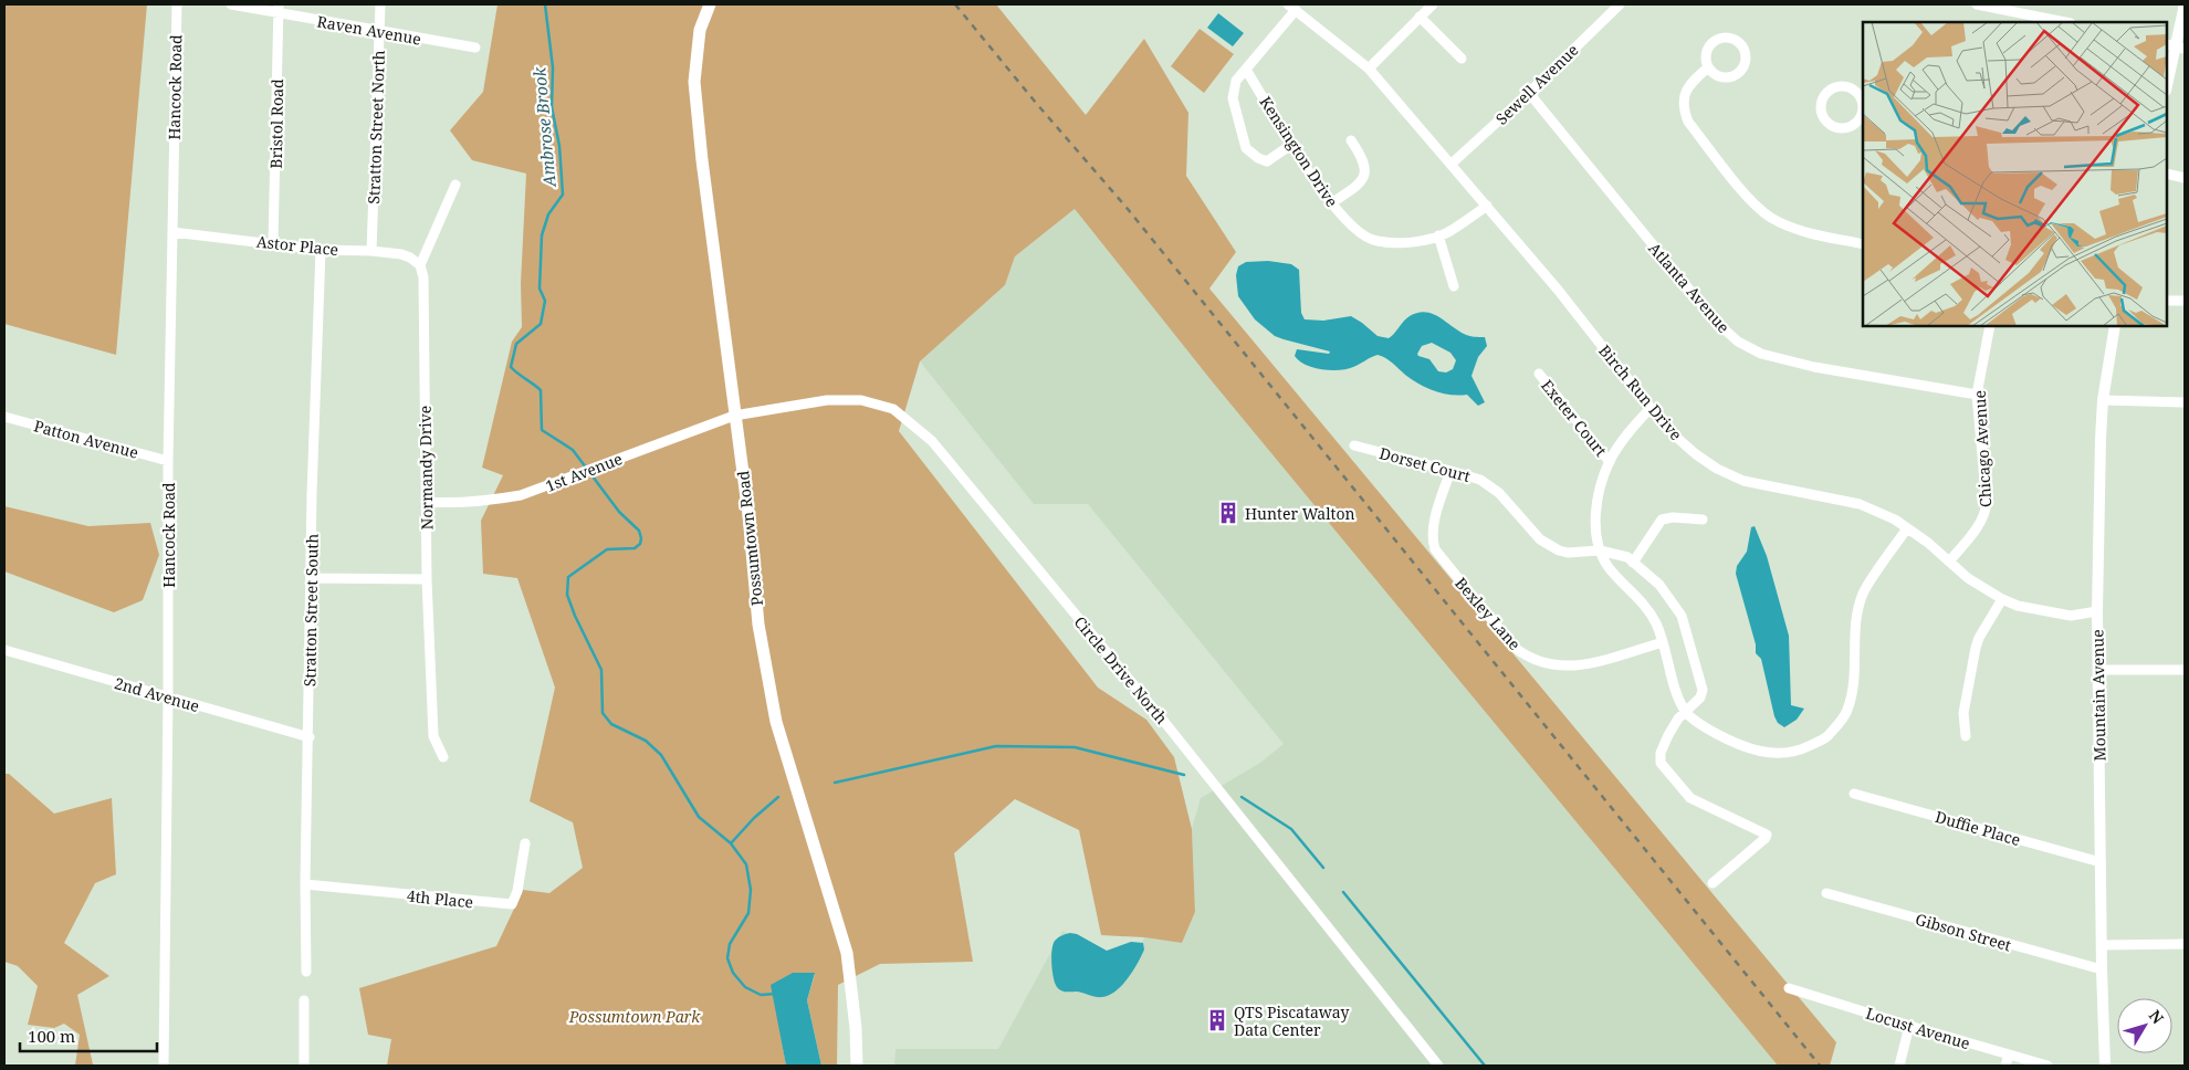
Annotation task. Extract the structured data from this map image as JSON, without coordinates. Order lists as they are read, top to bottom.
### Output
{
  "streets": {
    "main road": ["Possumtown Road"],
    "street": [
      "Raven Avenue",
      "Sewell Avenue",
      "Hancock Road",
      "Bristol Road",
      "Stratton Street North",
      "Kensington Drive",
      "Astor Place",
      "Atlanta Avenue",
      "Birch Run Drive",
      "Exeter Court",
      "Patton Avenue",
      "Chicago Avenue",
      "Dorset Court",
      "Normandy Drive",
      "1st Avenue",
      "Stratton Street South",
      "Bexley Lane",
      "Circle Drive North",
      "2nd Avenue",
      "Mountain Avenue",
      "Duffie Place",
      "4th Place",
      "Gibson Street",
      "Locust Avenue"
    ]
  },
  "crossings": [
    ["Raven Avenue", "Bristol Road"],
    ["Raven Avenue", "Stratton Street North"],
    ["Sewell Avenue", "Atlanta Avenue"],
    ["Sewell Avenue", "Birch Run Drive"],
    ["Hancock Road", "Astor Place"],
    ["Hancock Road", "Patton Avenue"],
    ["Hancock Road", "2nd Avenue"],
    ["Bristol Road", "Astor Place"],
    ["Stratton Street North", "Astor Place"],
    ["Kensington Drive", "Birch Run Drive"],
    ["Astor Place", "Normandy Drive"],
    ["Astor Place", "Stratton Street South"],
    ["Atlanta Avenue", "Chicago Avenue"],
    ["Birch Run Drive", "Chicago Avenue"],
    ["Birch Run Drive", "Mountain Avenue"],
    ["Dorset Court", "Bexley Lane"],
    ["Normandy Drive", "1st Avenue"],
    ["1st Avenue", "Possumtown Road"],
    ["1st Avenue", "Circle Drive North"],
    ["Possumtown Road", "Circle Drive North"],
    ["Stratton Street South", "2nd Avenue"],
    ["Stratton Street South", "4th Place"],
    ["Mountain Avenue", "Duffie Place"],
    ["Mountain Avenue", "Gibson Street"]
  ],
  "water": ["Ambrose Brook"],
  "parks": ["Possumtown Park"],
  "places": {
    "building": ["Hunter Walton", "QTS Piscataway Data Center"]
  },
  "scale_bar": "100 m",
  "north": "top right"
}
